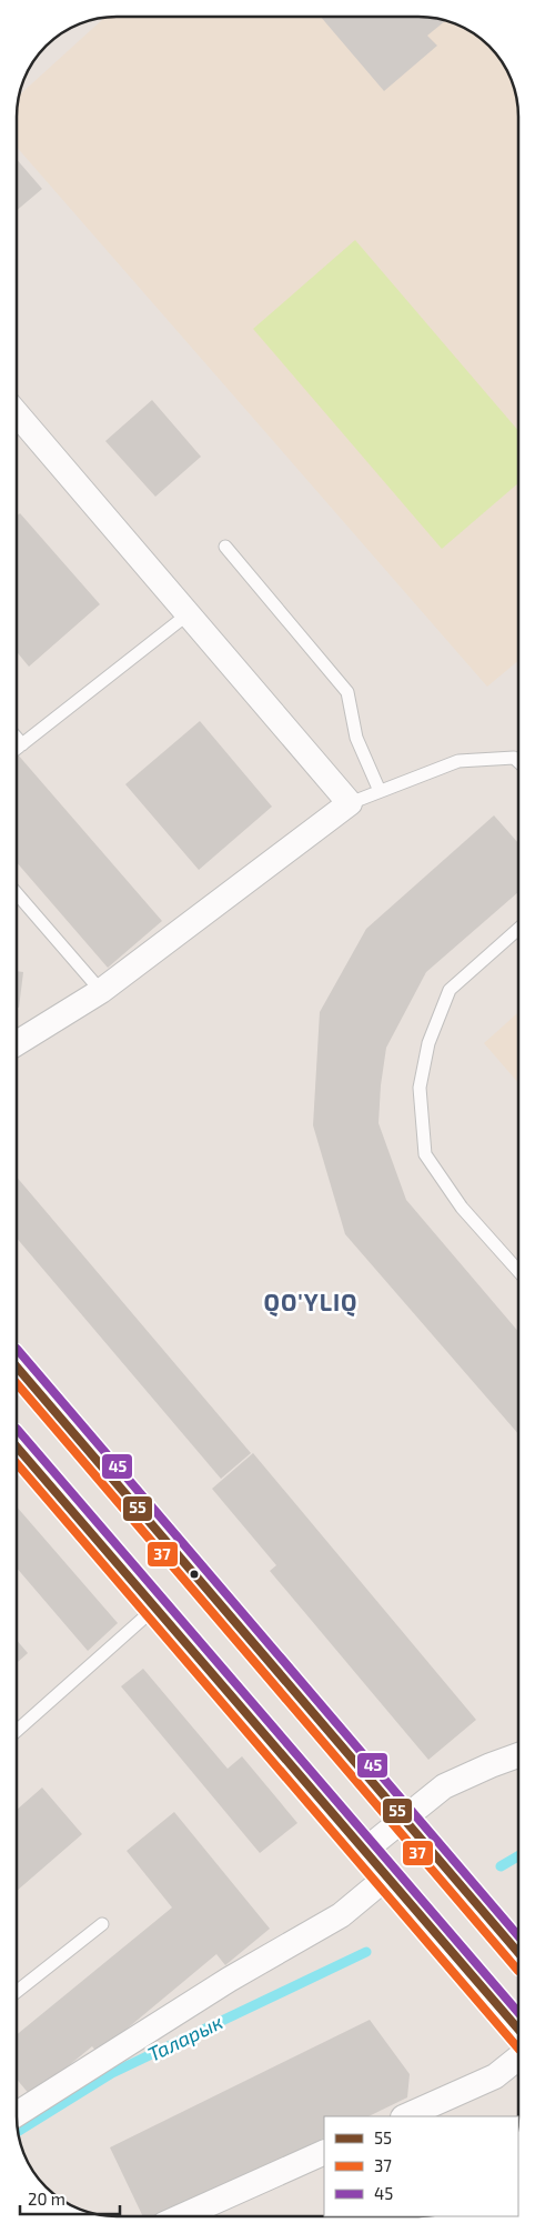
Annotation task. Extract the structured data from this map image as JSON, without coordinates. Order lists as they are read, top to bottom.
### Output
{
  "districts": ["QO'YLIQ"],
  "water": ["Таларык"],
  "lines": ["transit line 45", "transit line 55", "transit line 37"],
  "legend": ["55", "37", "45"],
  "scale_bar": "20 m"
}
